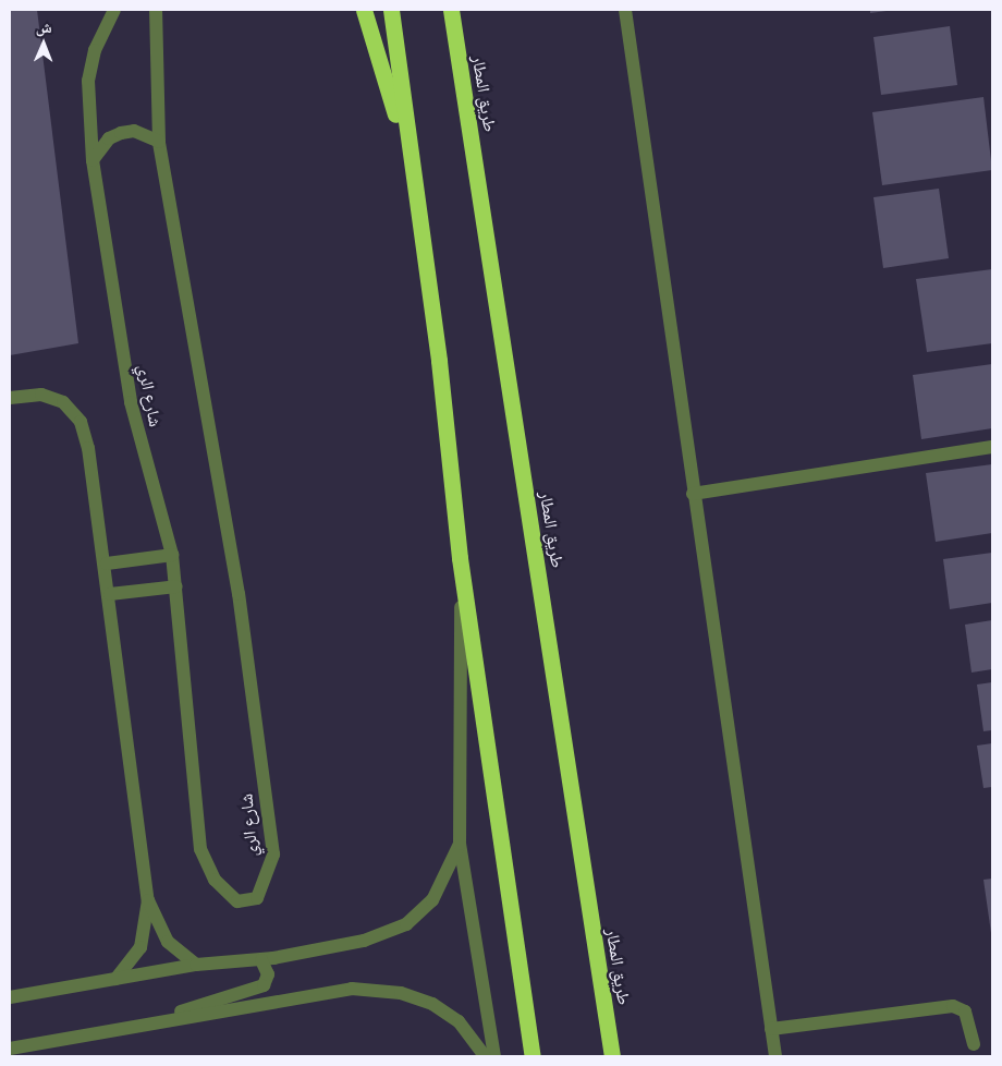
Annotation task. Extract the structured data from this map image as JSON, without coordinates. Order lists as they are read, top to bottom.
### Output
{
  "streets": {
    "highway": ["طريق المطار"],
    "street": ["شارع الري"]
  },
  "north": "top"
}
